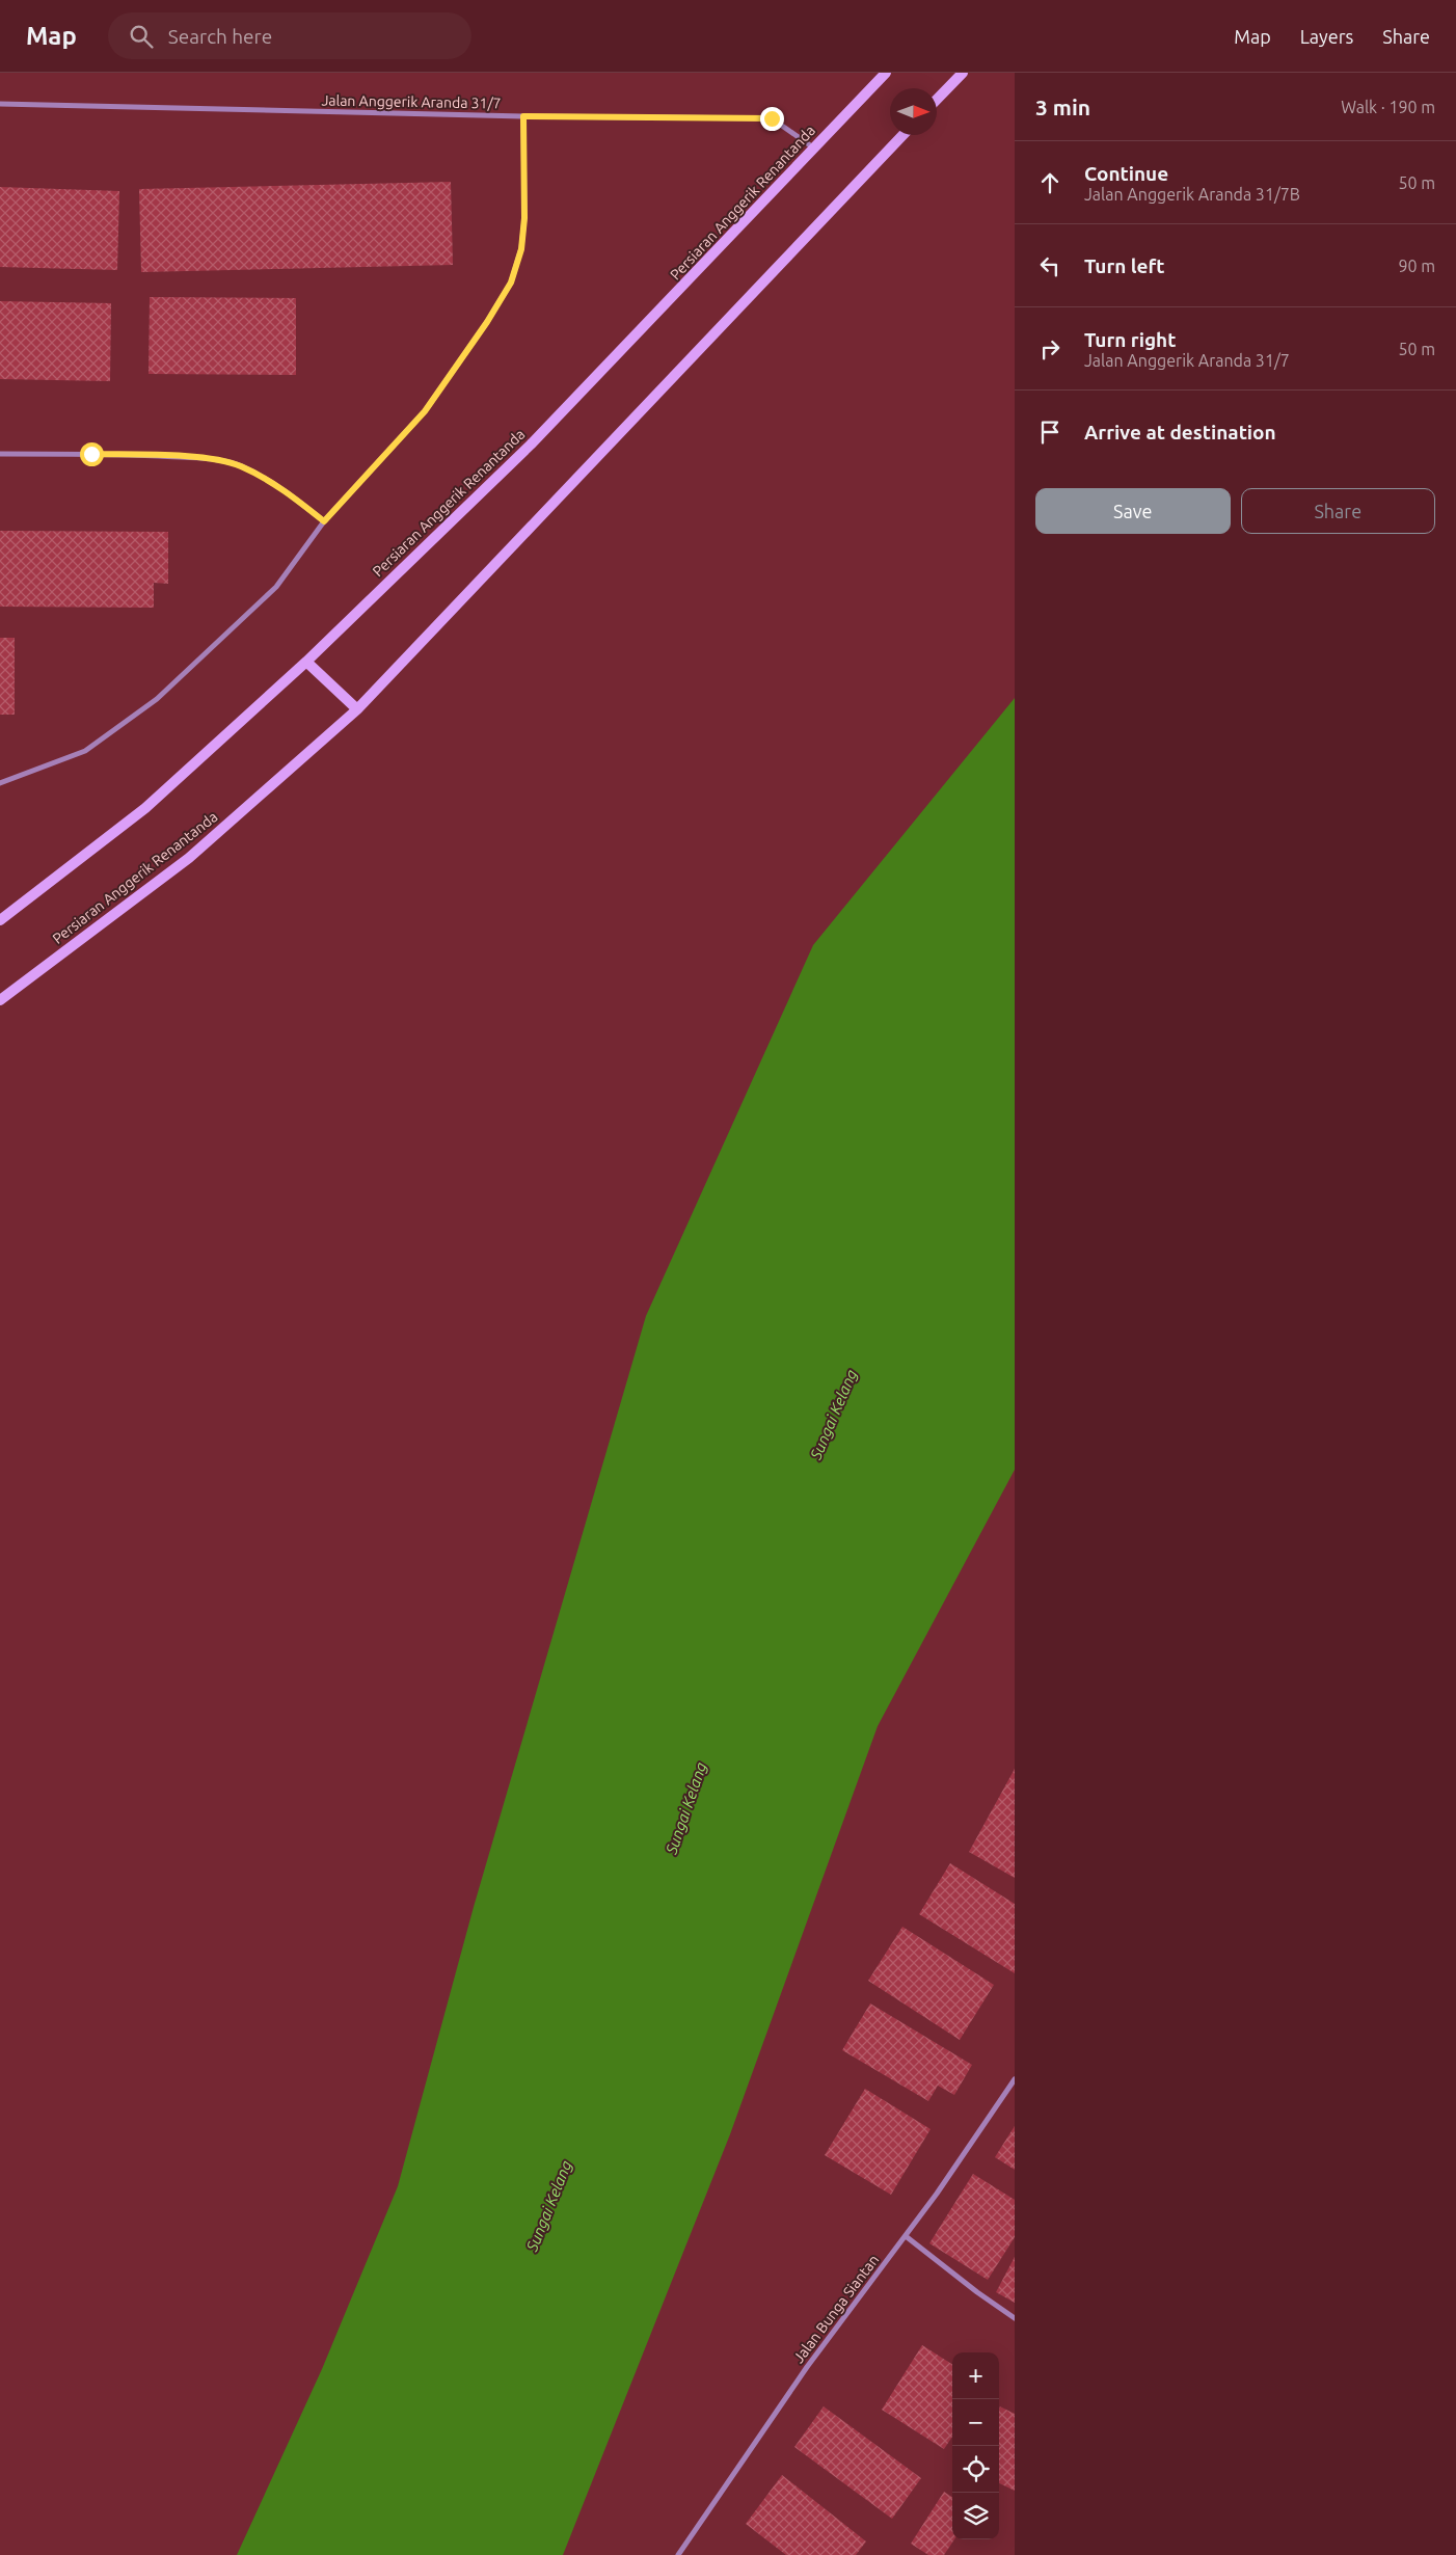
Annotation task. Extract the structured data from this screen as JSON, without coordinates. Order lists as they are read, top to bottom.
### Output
{
  "streets": {
    "main road": ["Persiaran Anggerik Renantanda"],
    "street": ["Jalan Anggerik Aranda 31/7", "Jalan Bunga Siantan"]
  },
  "crossings": [
    ["Jalan Anggerik Aranda 31/7", "Persiaran Anggerik Renantanda"]
  ],
  "water": ["Sungai Kelang"],
  "north": "right",
  "page": {
    "header": "Map",
    "search": "Search here",
    "nav": ["Map", "Layers", "Share"],
    "heading": ["3 min", "Walk · 190 m"],
    "list": [
      ["Continue", "Jalan Anggerik Aranda 31/7B", "50 m"],
      ["Turn left", "90 m"],
      ["Turn right", "Jalan Anggerik Aranda 31/7", "50 m"],
      "Arrive at destination"
    ],
    "buttons": ["Save", "Share"],
    "map_buttons": ["+", "−"]
  }
}
